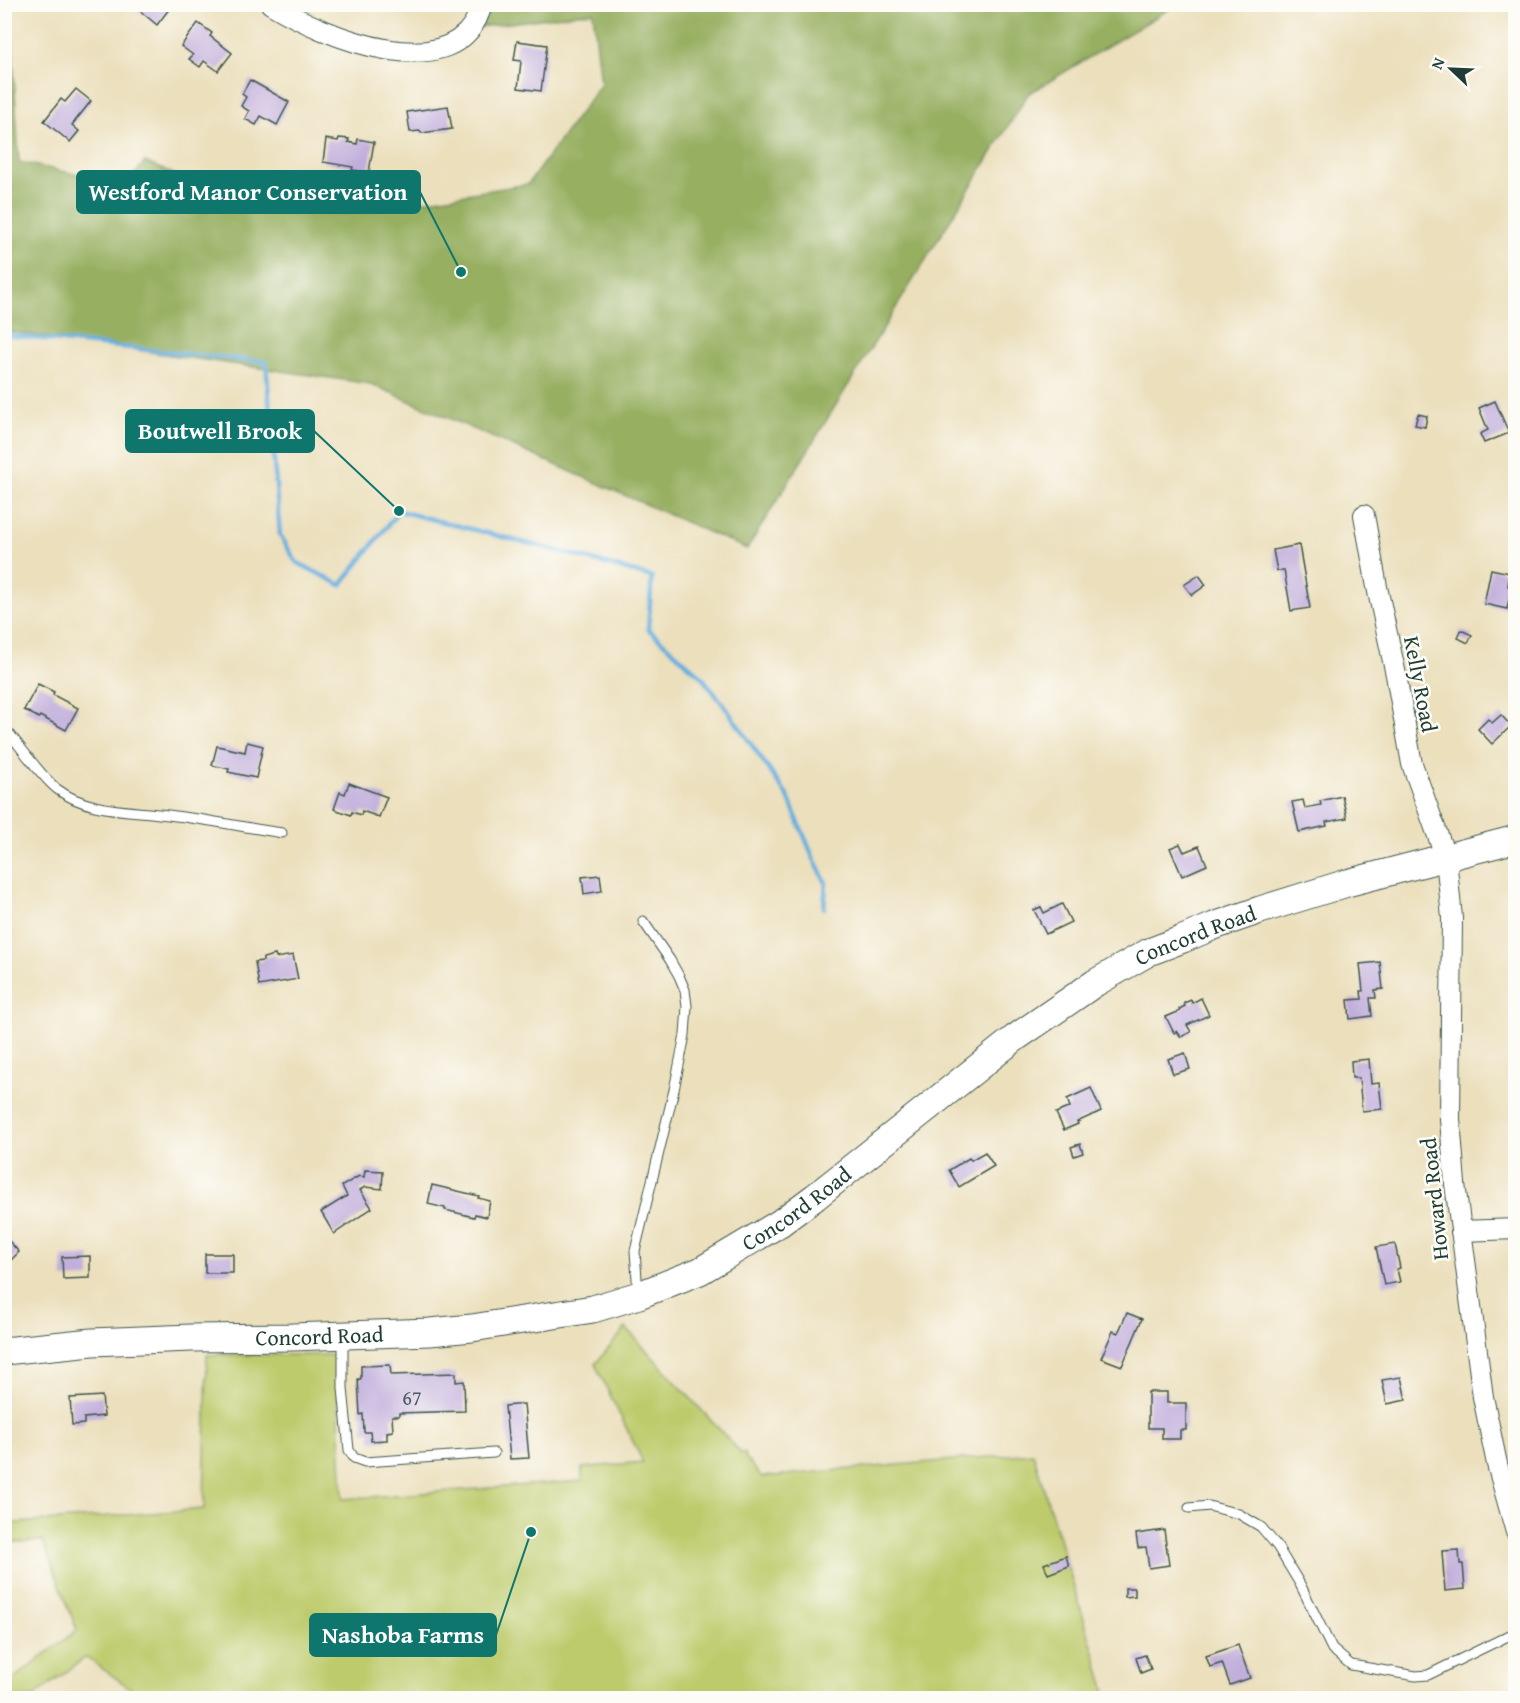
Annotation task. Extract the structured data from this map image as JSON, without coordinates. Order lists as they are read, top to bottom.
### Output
{
  "streets": {
    "main road": ["Concord Road"],
    "street": ["Kelly Road", "Howard Road"]
  },
  "crossings": [
    ["Kelly Road", "Concord Road"],
    ["Kelly Road", "Howard Road"],
    ["Concord Road", "Howard Road"]
  ],
  "places": ["Westford Manor Conservation", "Boutwell Brook", "Nashoba Farms"],
  "house_numbers": ["67"],
  "north": "top left"
}
